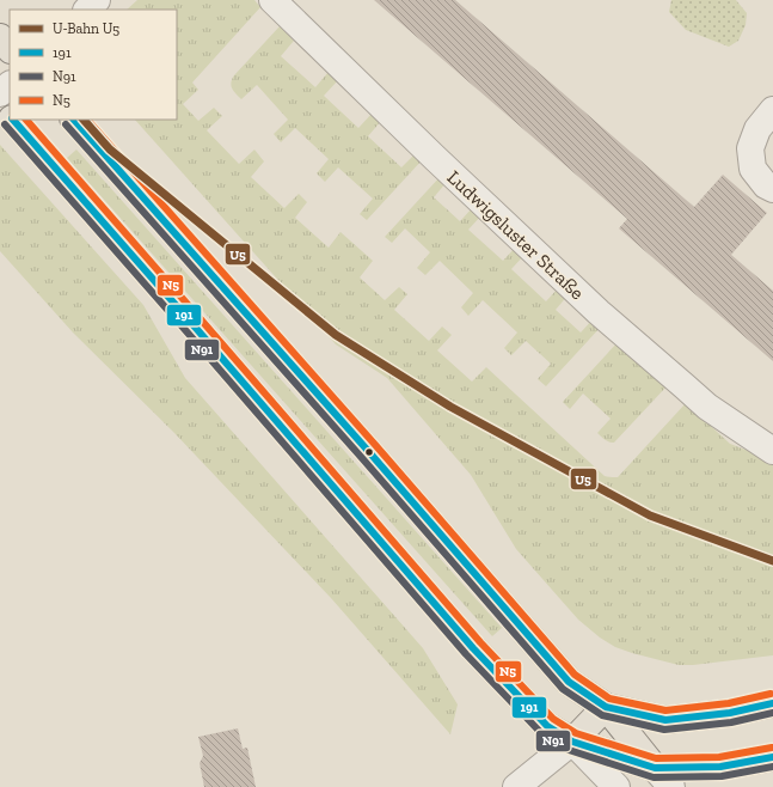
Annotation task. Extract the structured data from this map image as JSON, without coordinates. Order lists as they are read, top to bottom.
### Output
{
  "streets": {
    "street": ["Ludwigsluster Straße"]
  },
  "lines": [
    "metro line U5",
    "transit line 191",
    "transit line N5",
    "transit line N91"
  ],
  "legend": [
    "U-Bahn U5",
    "191",
    "N91",
    "N5"
  ]
}
